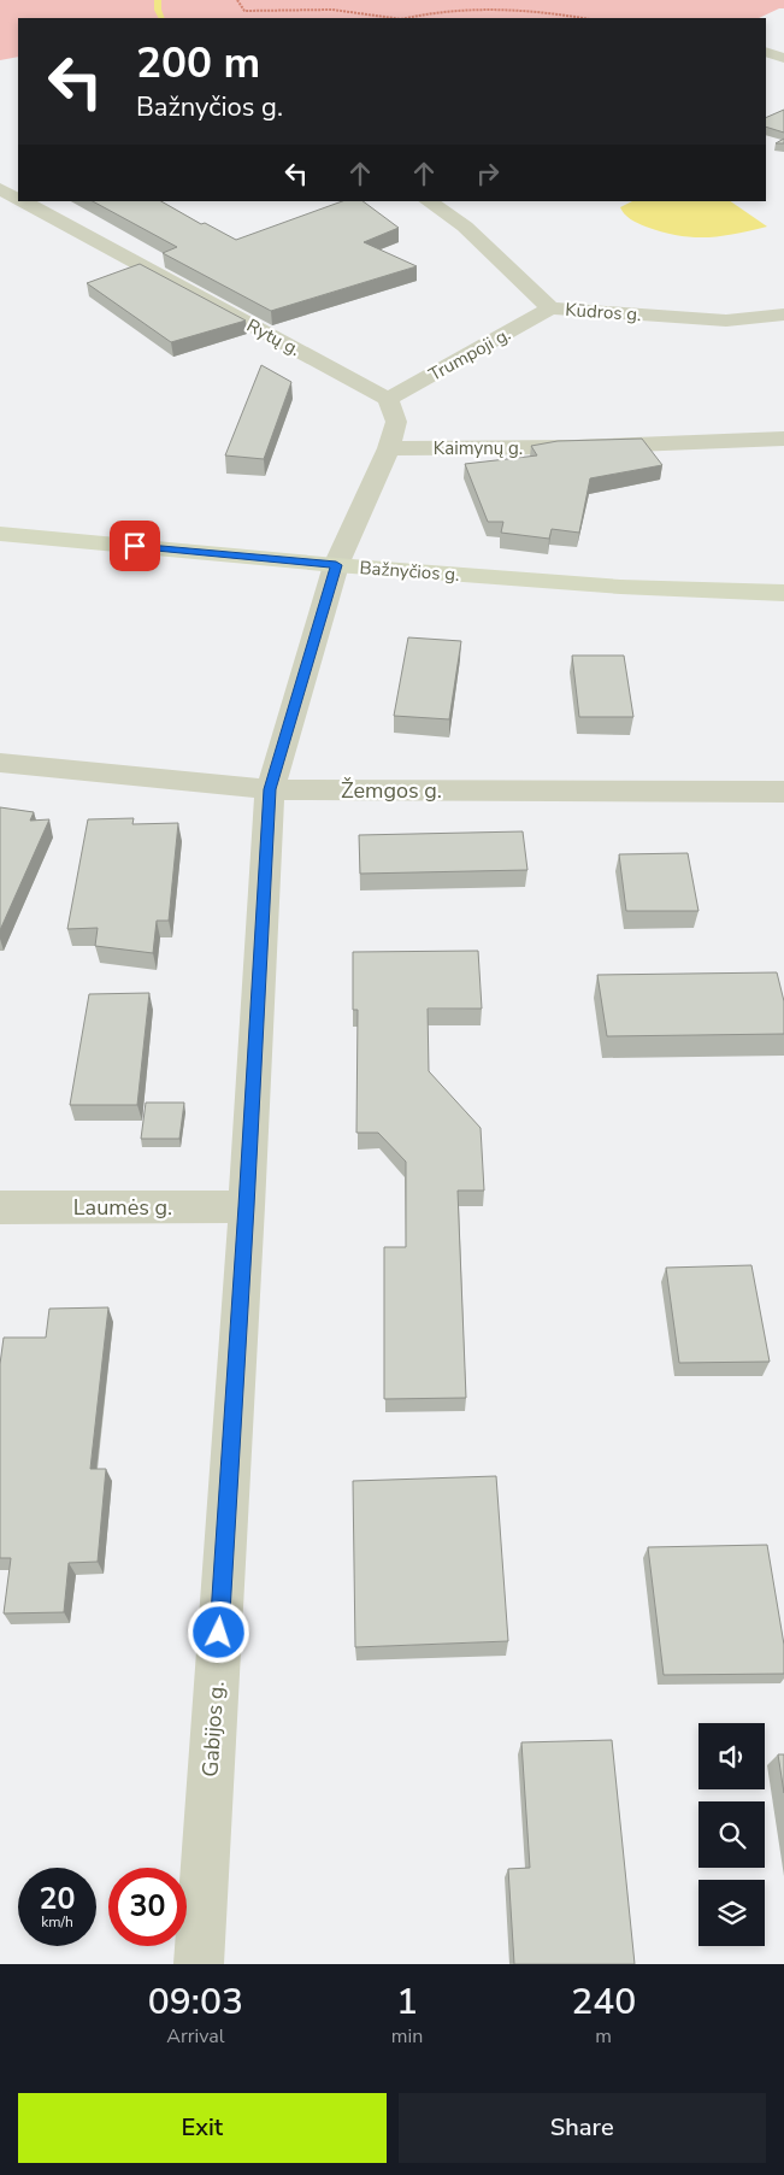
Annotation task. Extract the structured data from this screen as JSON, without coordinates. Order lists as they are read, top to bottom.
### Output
{
  "streets": {
    "main road": ["Bažnyčios g."],
    "street": [
      "Kūdros g.",
      "Rytų g.",
      "Trumpoji g.",
      "Kaimynų g.",
      "Žemgos g.",
      "Laumės g.",
      "Gabijos g."
    ]
  },
  "crossings": [
    ["Kūdros g.", "Trumpoji g."],
    ["Rytų g.", "Trumpoji g."],
    ["Bažnyčios g.", "Gabijos g."],
    ["Žemgos g.", "Gabijos g."],
    ["Laumės g.", "Gabijos g."]
  ],
  "page": {
    "turn": ["200 m", "Bažnyčios g."],
    "speed": "20 km/h",
    "limit": "30",
    "eta": [
      "09:03",
      "Arrival",
      "1",
      "min",
      "240",
      "m"
    ],
    "buttons": ["Exit", "Share"]
  }
}
